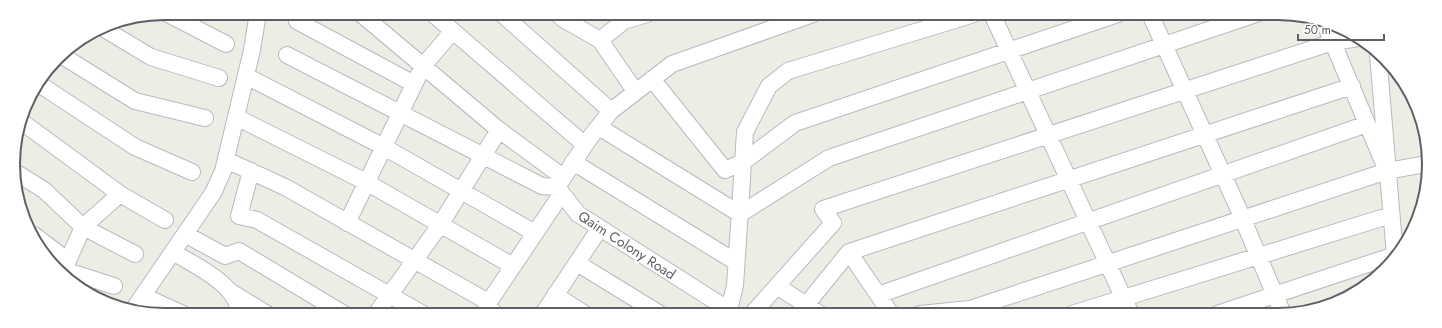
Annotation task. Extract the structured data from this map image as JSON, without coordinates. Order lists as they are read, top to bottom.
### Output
{
  "streets": {
    "street": ["Qaim Colony Road"]
  },
  "scale_bar": "50 m"
}
